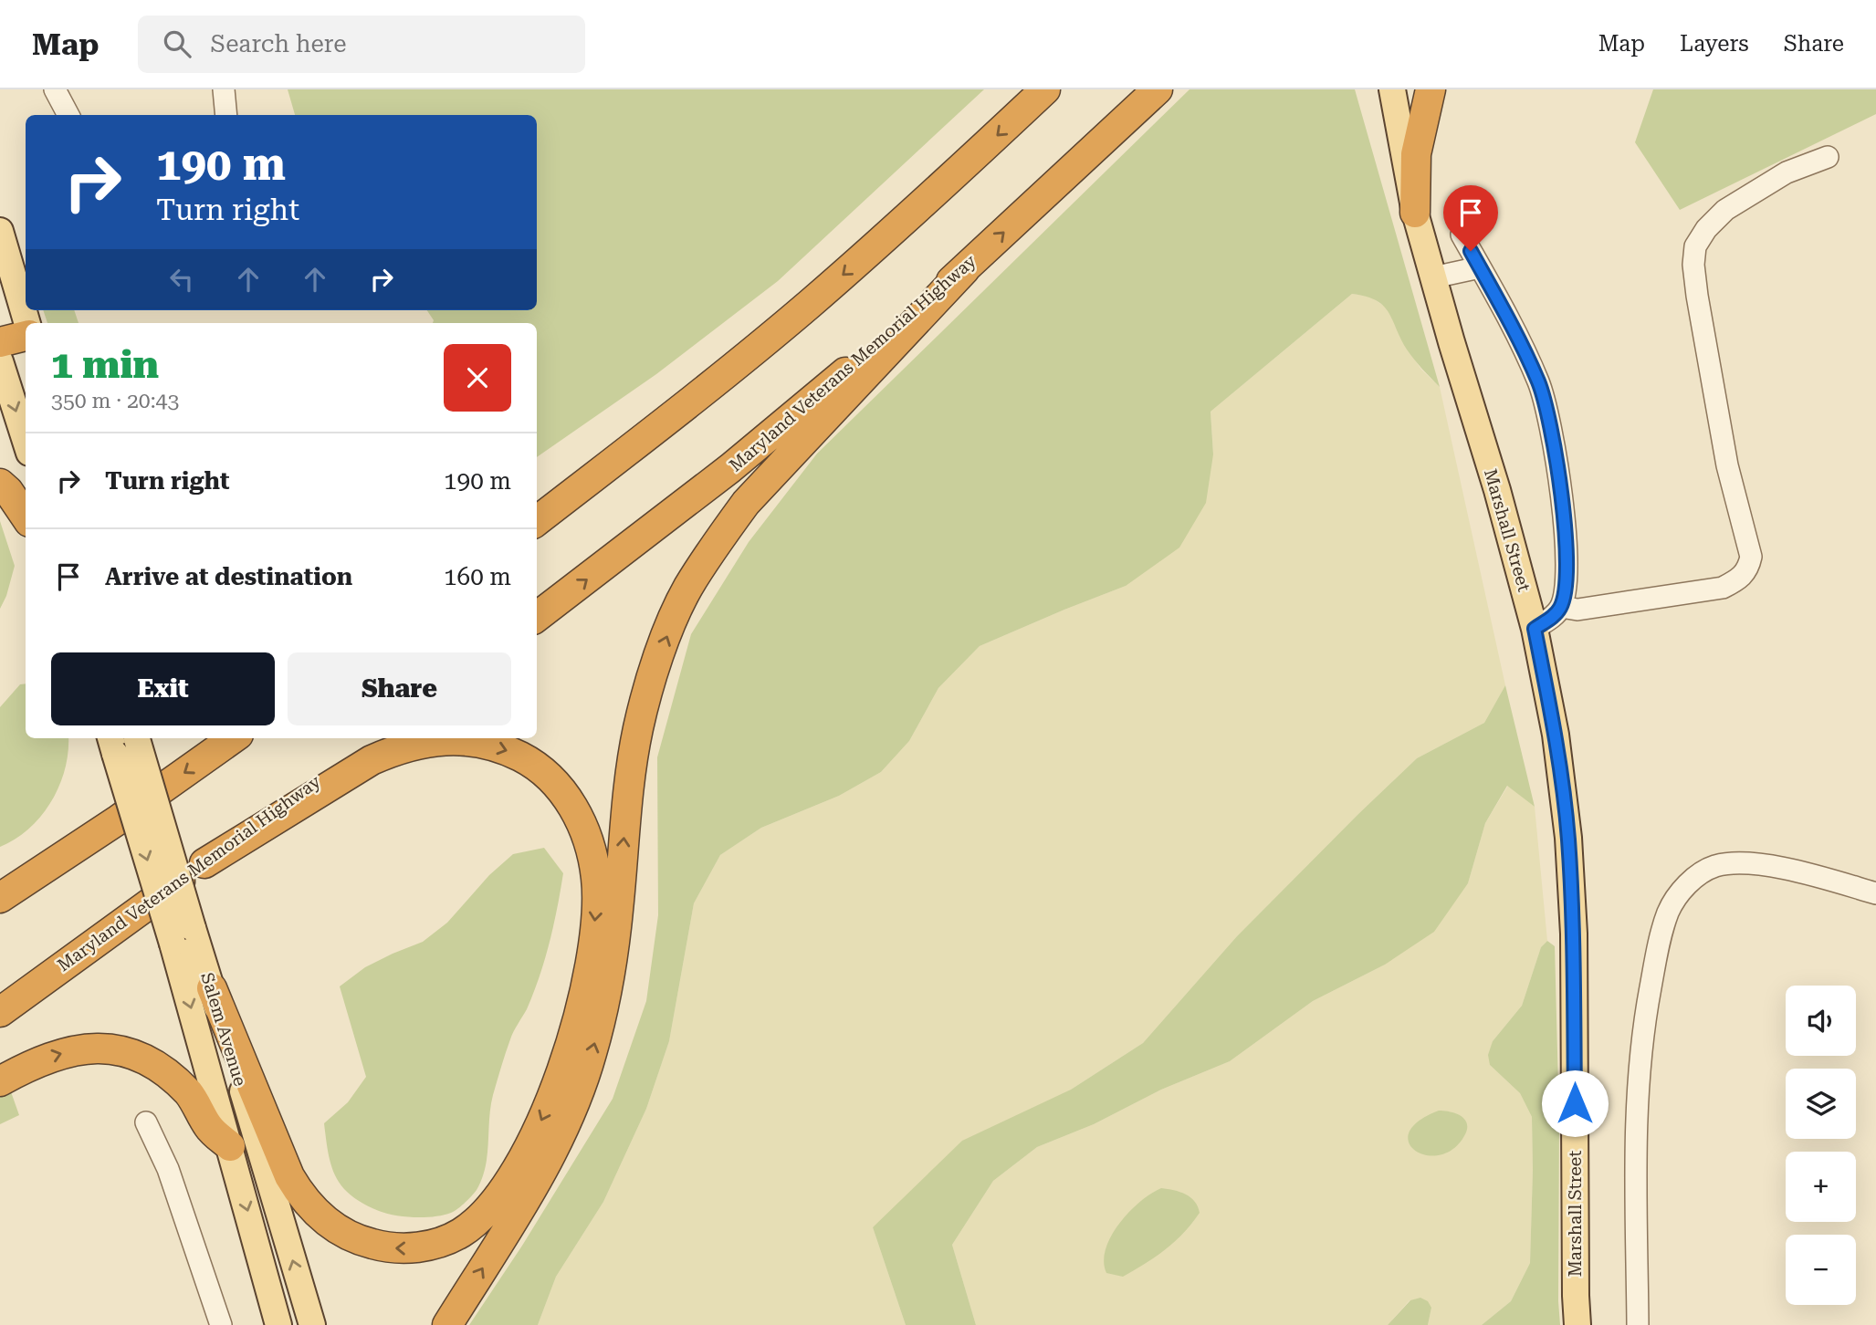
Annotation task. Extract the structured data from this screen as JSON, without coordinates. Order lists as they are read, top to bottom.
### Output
{
  "streets": {
    "highway": ["Maryland Veterans Memorial Highway"],
    "main road": ["Marshall Street", "Salem Avenue"]
  },
  "page": {
    "header": "Map",
    "search": "Search here",
    "nav": ["Map", "Layers", "Share"],
    "turn": ["190 m", "Turn right"],
    "heading": ["1 min", "350 m · 20:43"],
    "list": [
      {
        "name": "Turn right",
        "value": "190 m"
      },
      {
        "name": "Arrive at destination",
        "value": "160 m"
      }
    ],
    "buttons": ["Exit", "Share"],
    "map_buttons": ["+", "−"]
  }
}
